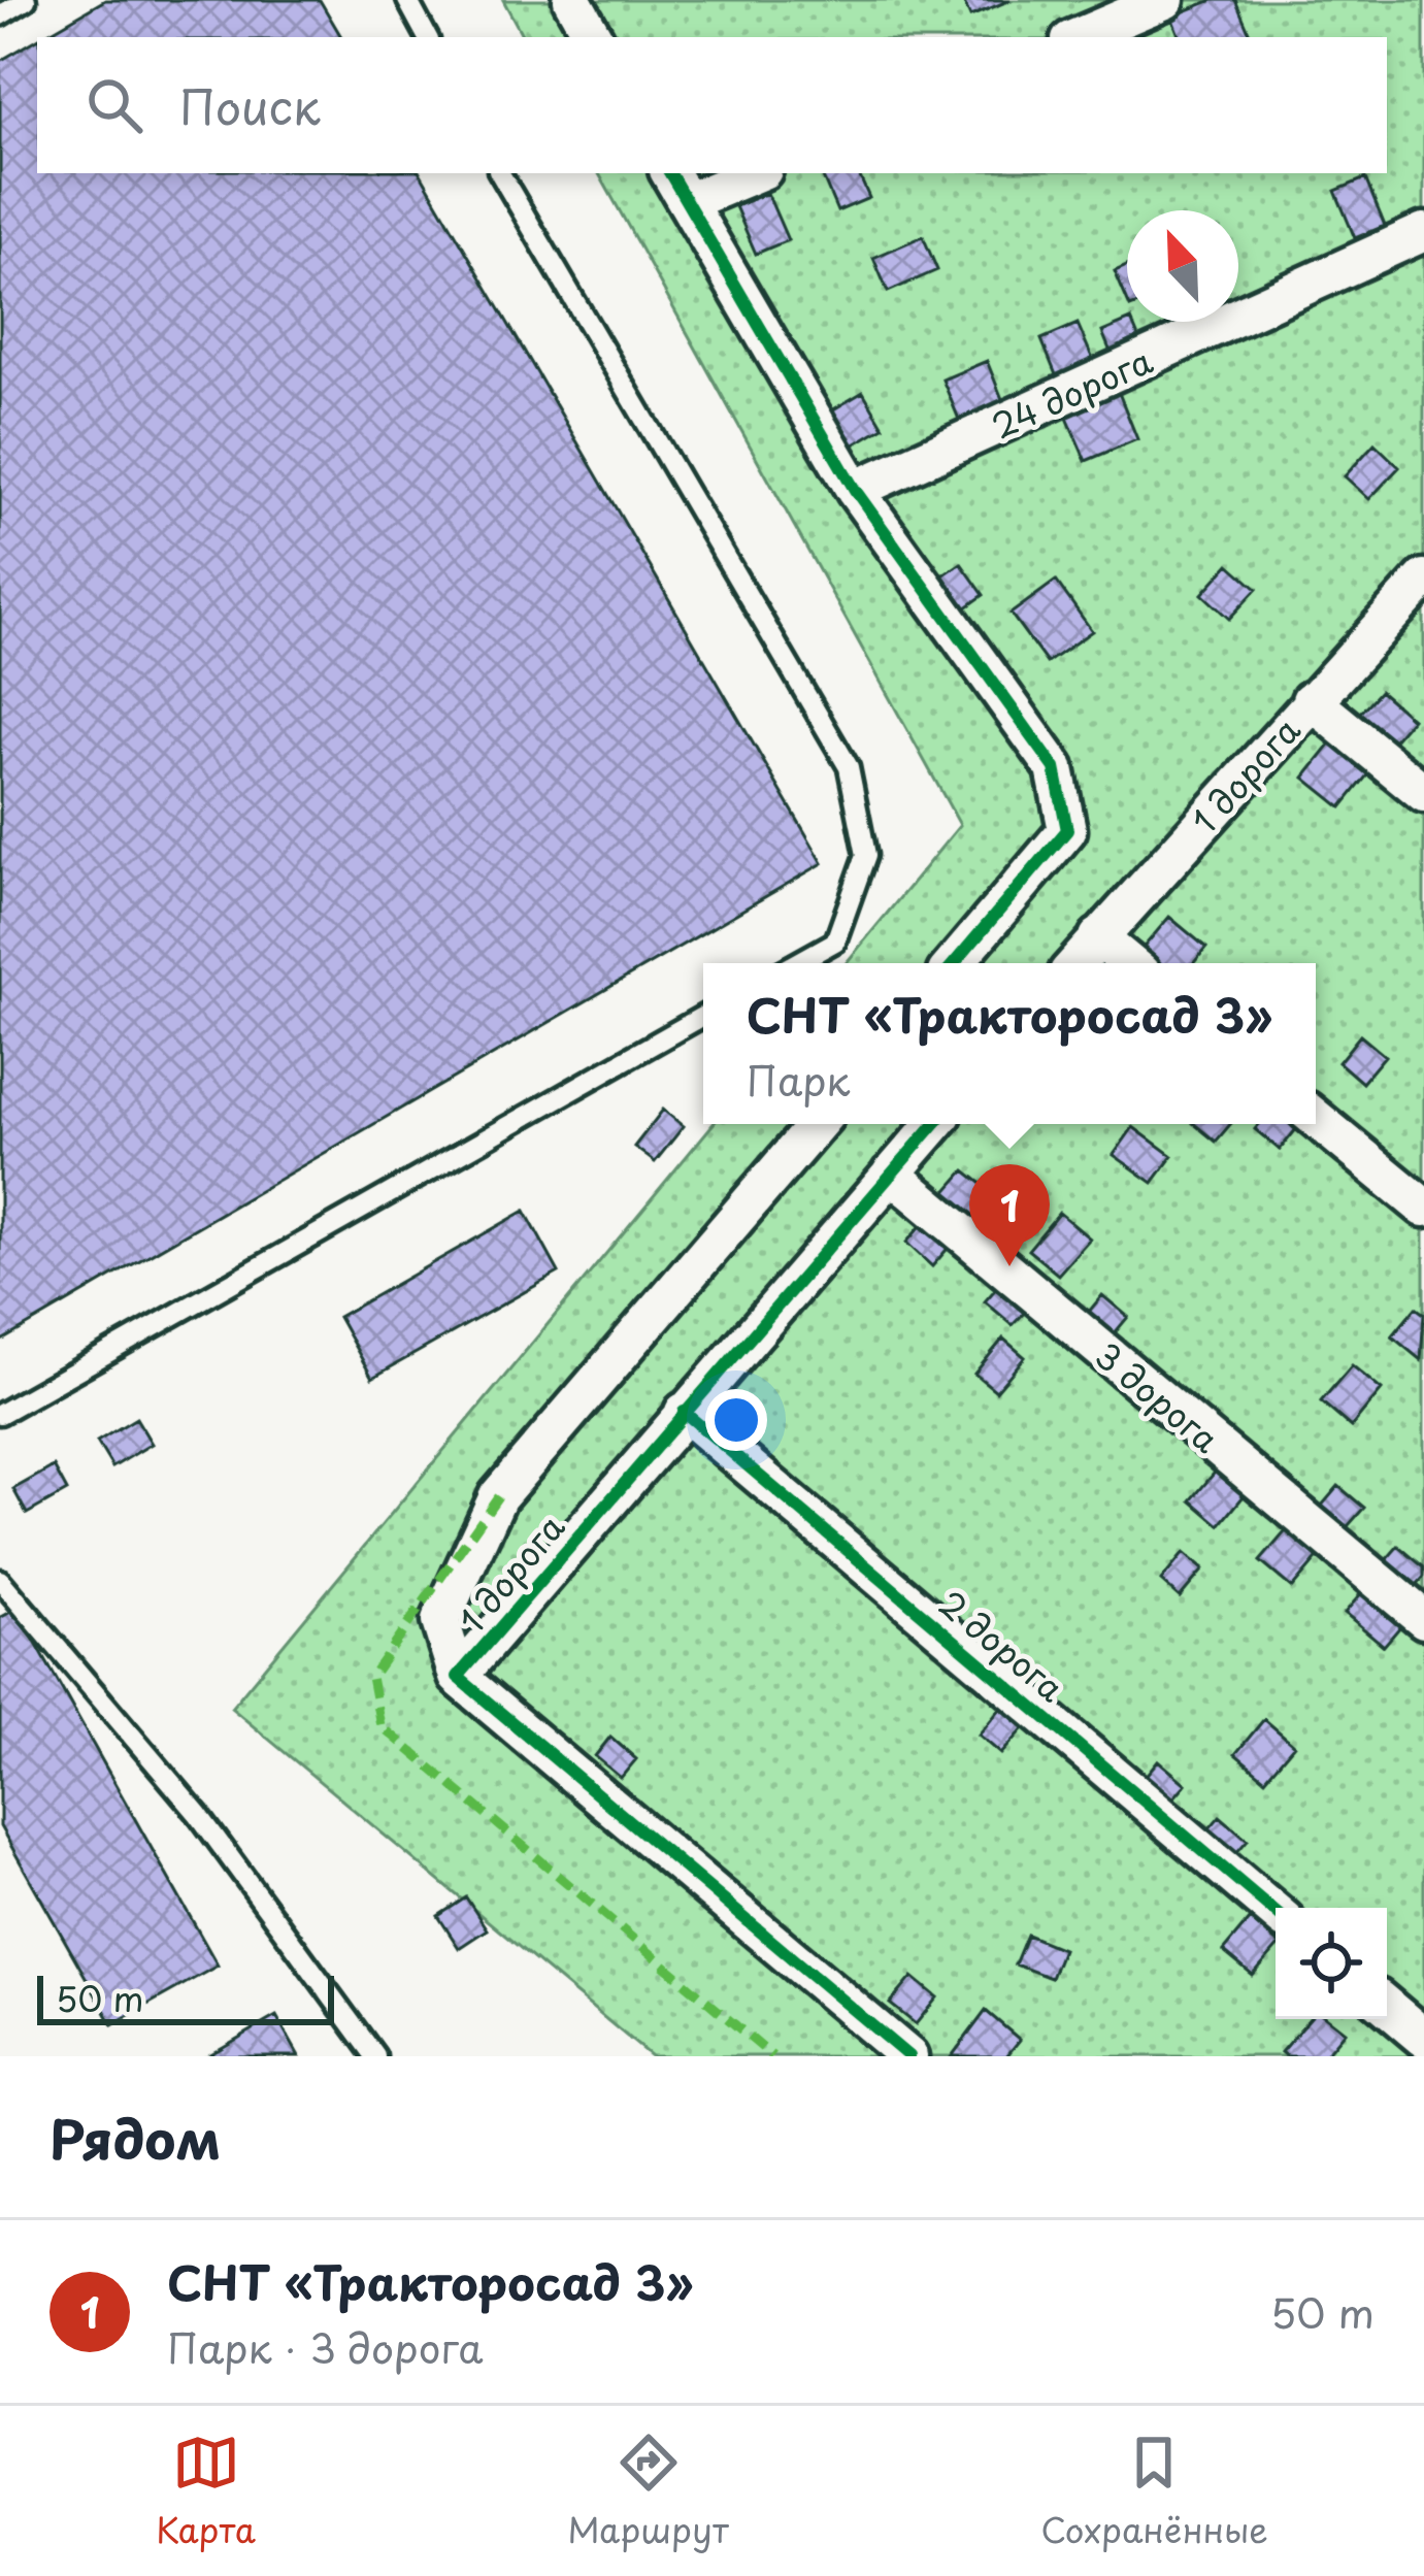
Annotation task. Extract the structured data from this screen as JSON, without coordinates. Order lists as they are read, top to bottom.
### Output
{
  "streets": {
    "street": [
      "24 дорога",
      "1 дорога",
      "3 дорога",
      "2 дорога"
    ]
  },
  "crossings": [
    ["1 дорога", "3 дорога"],
    ["1 дорога", "2 дорога"]
  ],
  "scale_bar": "50 m",
  "north": "top left",
  "page": {
    "search": "Поиск",
    "popup": ["СНТ «Тракторосад 3»", "Парк"],
    "pins": "1",
    "scale": "50 m",
    "heading": "Рядом",
    "list": [
      {
        "mark": "1",
        "name": "СНТ «Тракторосад 3»",
        "note": "Парк · 3 дорога",
        "value": "50 m"
      }
    ],
    "nav": ["Карта", "Маршрут", "Сохранённые"]
  }
}
